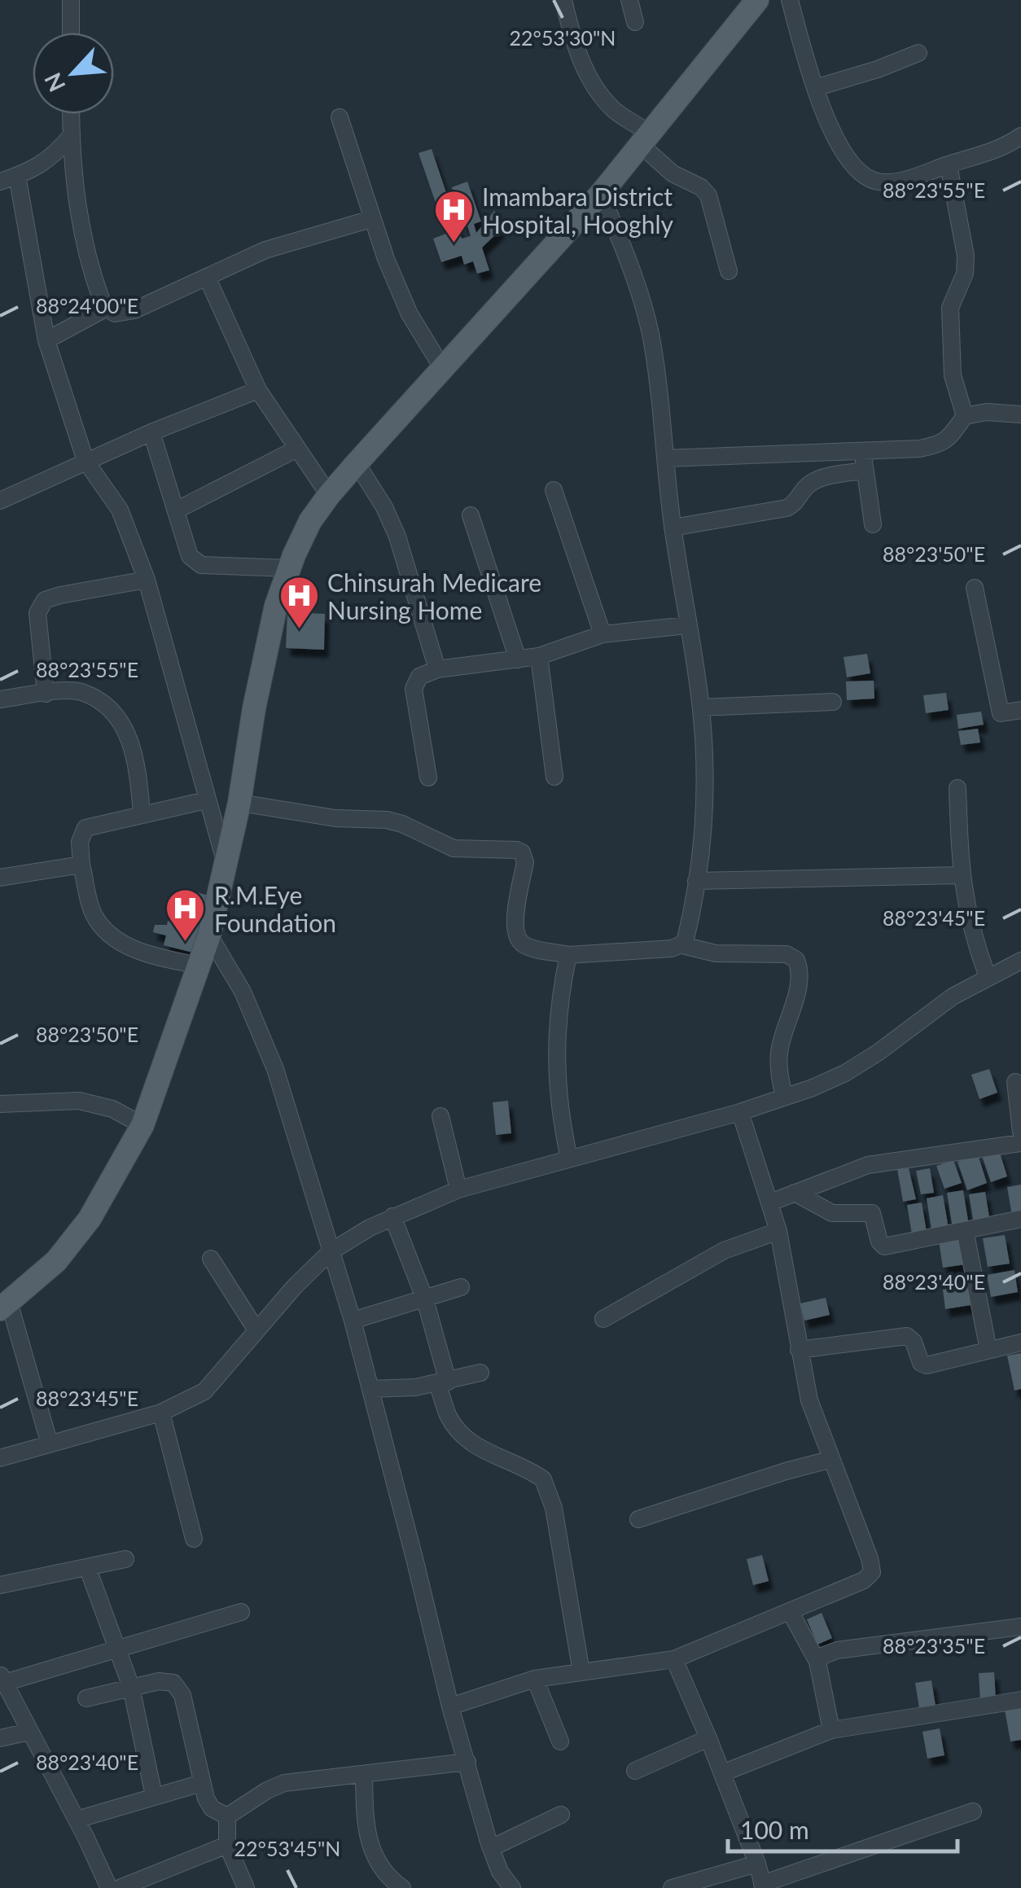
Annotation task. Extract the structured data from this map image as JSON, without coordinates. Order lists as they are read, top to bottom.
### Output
{
  "places": {
    "hospital": ["Imambara District Hospital, Hooghly", "Chinsurah Medicare Nursing Home", "R.M.Eye Foundation"]
  },
  "scale_bar": "100 m",
  "north": "bottom left",
  "coordinates": [
    "22°53'30\"N",
    "88°23'55\"E",
    "88°24'00\"E",
    "88°23'50\"E",
    "88°23'45\"E",
    "88°23'40\"E",
    "88°23'35\"E",
    "22°53'45\"N"
  ]
}
